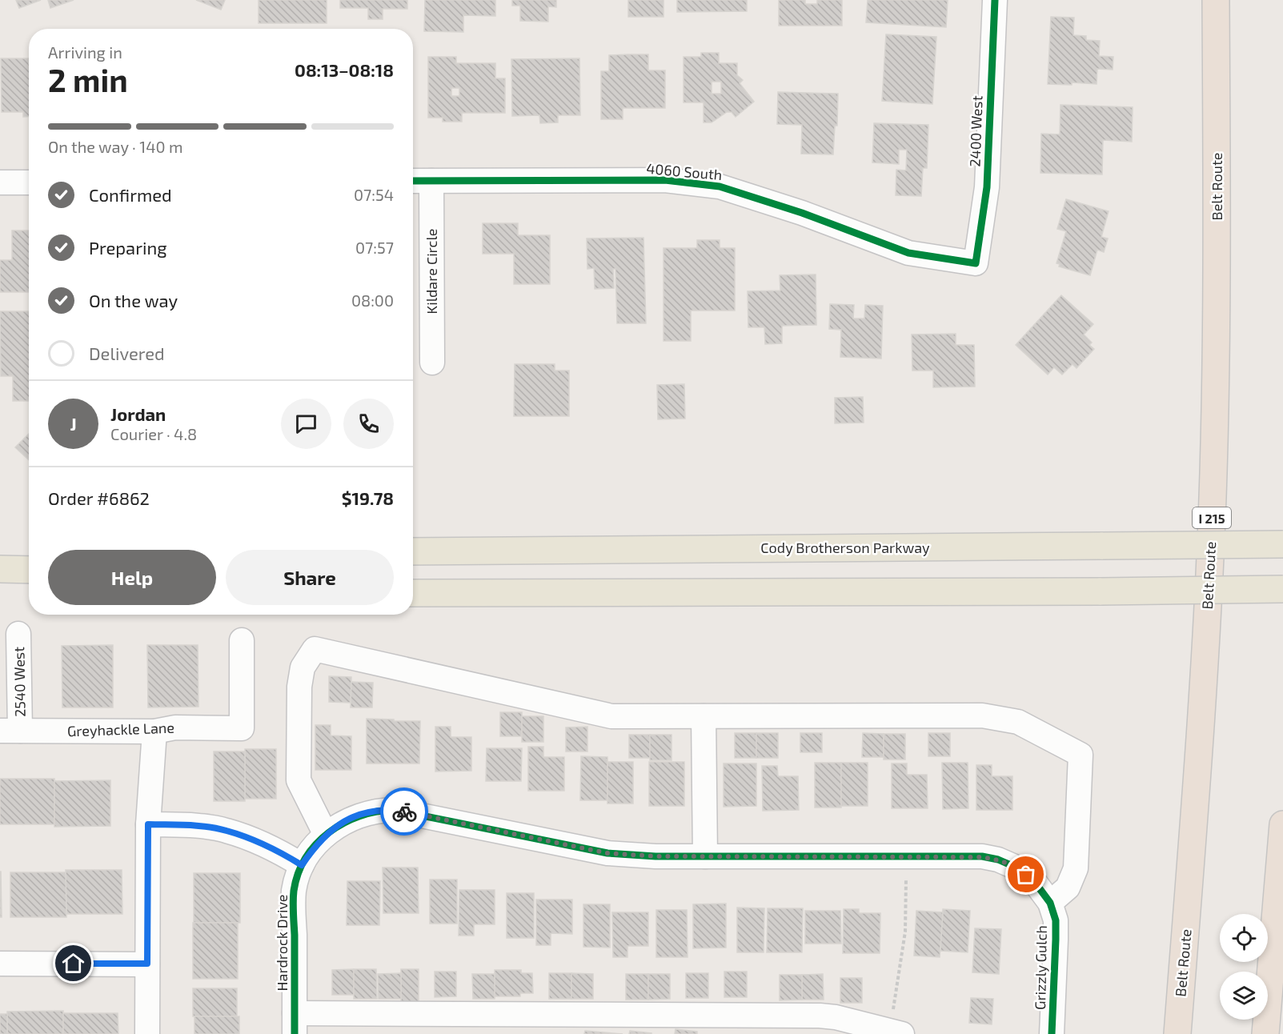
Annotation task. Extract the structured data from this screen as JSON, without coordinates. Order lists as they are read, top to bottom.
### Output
{
  "streets": {
    "highway": ["Belt Route", "I 215"],
    "main road": ["Cody Brotherson Parkway"],
    "street": [
      "2400 West",
      "4060 South",
      "Kildare Circle",
      "2540 West",
      "Greyhackle Lane",
      "Hardrock Drive",
      "Grizzly Gulch"
    ]
  },
  "crossings": [
    ["2400 West", "4060 South"],
    ["4060 South", "Kildare Circle"],
    ["2540 West", "Greyhackle Lane"],
    ["Hardrock Drive", "Grizzly Gulch"]
  ],
  "page": {
    "heading": ["2 min", "Arriving in", "08:13–08:18"],
    "panel": [
      "Jordan",
      "Courier · 4.8",
      "Order #6862",
      "$19.78"
    ],
    "bar": "On the way · 140 m",
    "list": [
      ["Confirmed", "07:54"],
      ["Preparing", "07:57"],
      ["On the way", "08:00"],
      "Delivered"
    ],
    "round": "J",
    "buttons": ["Help", "Share"]
  }
}
